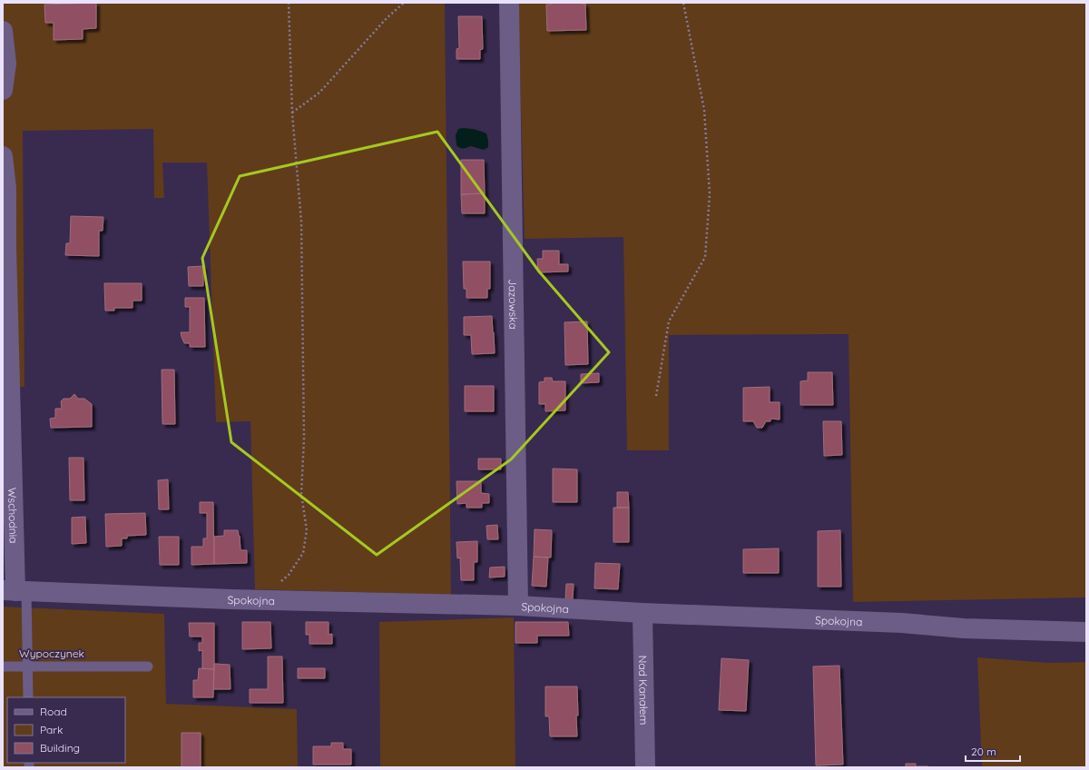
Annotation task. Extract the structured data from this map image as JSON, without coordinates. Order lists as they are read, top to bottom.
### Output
{
  "streets": {
    "street": [
      "Jazowska",
      "Wschodnia",
      "Spokojna",
      "Nad Kanałem"
    ]
  },
  "crossings": [
    ["Jazowska", "Spokojna"],
    ["Wschodnia", "Spokojna"],
    ["Spokojna", "Nad Kanałem"]
  ],
  "parks": ["Wypoczynek"],
  "legend": ["Road", "Park", "Building"],
  "scale_bar": "20 m"
}
